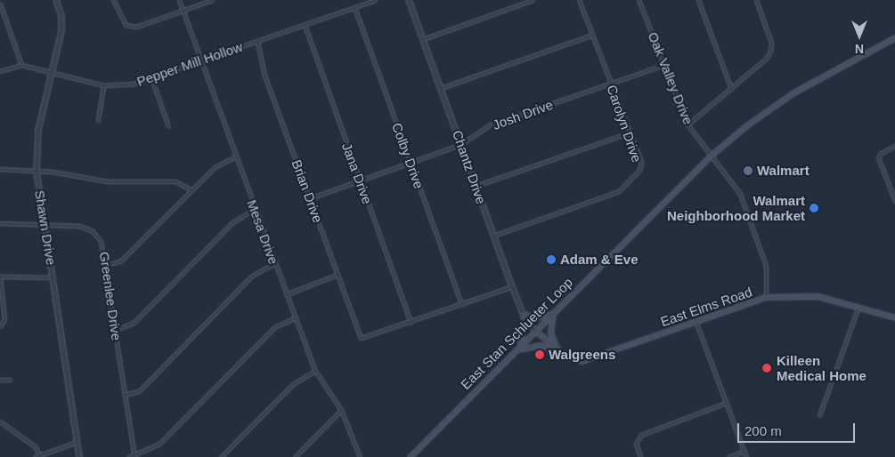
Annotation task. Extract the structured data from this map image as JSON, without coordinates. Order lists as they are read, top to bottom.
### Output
{
  "streets": {
    "main road": ["East Elms Road", "East Stan Schlueter Loop"],
    "street": [
      "Pepper Mill Hollow",
      "Oak Valley Drive",
      "Josh Drive",
      "Carolyn Drive",
      "Colby Drive",
      "Chantz Drive",
      "Jana Drive",
      "Brian Drive",
      "Shawn Drive",
      "Mesa Drive",
      "Greenlee Drive"
    ]
  },
  "crossings": [
    ["Pepper Mill Hollow", "Colby Drive"],
    ["Pepper Mill Hollow", "Jana Drive"],
    ["Pepper Mill Hollow", "Brian Drive"],
    ["Pepper Mill Hollow", "Shawn Drive"],
    ["Pepper Mill Hollow", "Mesa Drive"],
    ["Oak Valley Drive", "Josh Drive"],
    ["Oak Valley Drive", "East Elms Road"],
    ["Oak Valley Drive", "East Stan Schlueter Loop"],
    ["Josh Drive", "Carolyn Drive"],
    ["Josh Drive", "Colby Drive"],
    ["Josh Drive", "Chantz Drive"],
    ["Josh Drive", "Jana Drive"],
    ["Josh Drive", "Brian Drive"],
    ["Carolyn Drive", "Chantz Drive"],
    ["Chantz Drive", "East Elms Road"],
    ["Chantz Drive", "East Stan Schlueter Loop"],
    ["Jana Drive", "Brian Drive"],
    ["Shawn Drive", "Greenlee Drive"],
    ["East Elms Road", "East Stan Schlueter Loop"]
  ],
  "places": [
    "Walmart",
    "Walmart Neighborhood Market",
    "Adam & Eve",
    "Walgreens",
    "Killeen Medical Home"
  ],
  "scale_bar": "200 m",
  "north": "bottom"
}
